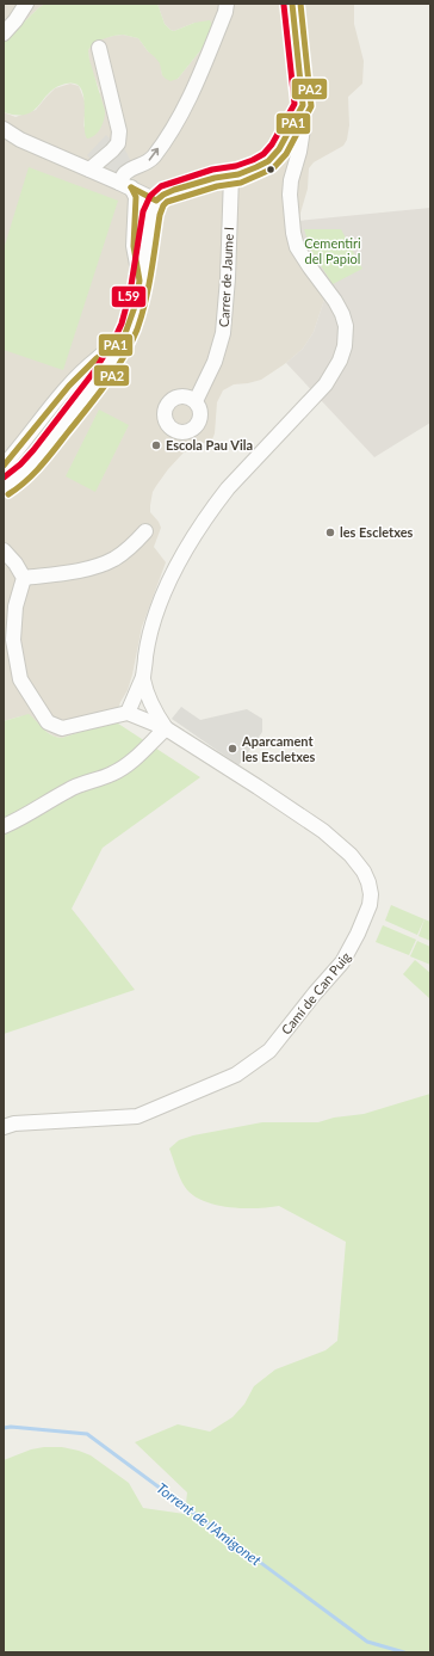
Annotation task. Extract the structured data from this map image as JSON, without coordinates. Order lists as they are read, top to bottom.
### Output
{
  "streets": {
    "street": ["Carrer de Jaume I", "Camí de Can Puig"]
  },
  "water": ["Torrent de l'Amigonet"],
  "parks": ["Cementiri del Papiol"],
  "places": ["Escola Pau Vila", "les Escletxes", "Aparcament les Escletxes"],
  "lines": ["transit line PA1", "transit line PA2", "transit line L59"]
}
